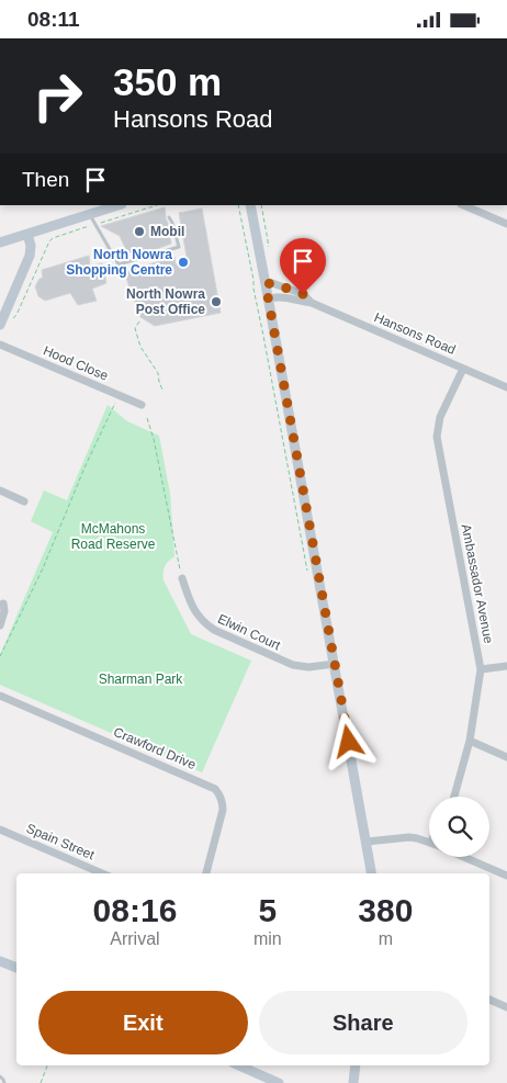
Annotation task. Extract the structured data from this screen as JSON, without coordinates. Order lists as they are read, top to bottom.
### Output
{
  "streets": {
    "street": [
      "Hansons Road",
      "Hood Close",
      "Ambassador Avenue",
      "Elwin Court",
      "Crawford Drive",
      "Spain Street"
    ]
  },
  "crossings": [
    ["Hansons Road", "Ambassador Avenue"]
  ],
  "parks": ["McMahons Road Reserve", "Sharman Park"],
  "places": ["Mobil", "North Nowra Shopping Centre", "North Nowra Post Office"],
  "page": {
    "status": "08:11",
    "turn": ["350 m", "Hansons Road"],
    "then": "Then",
    "eta": [
      "08:16",
      "Arrival",
      "5",
      "min",
      "380",
      "m"
    ],
    "buttons": ["Exit", "Share"]
  }
}
